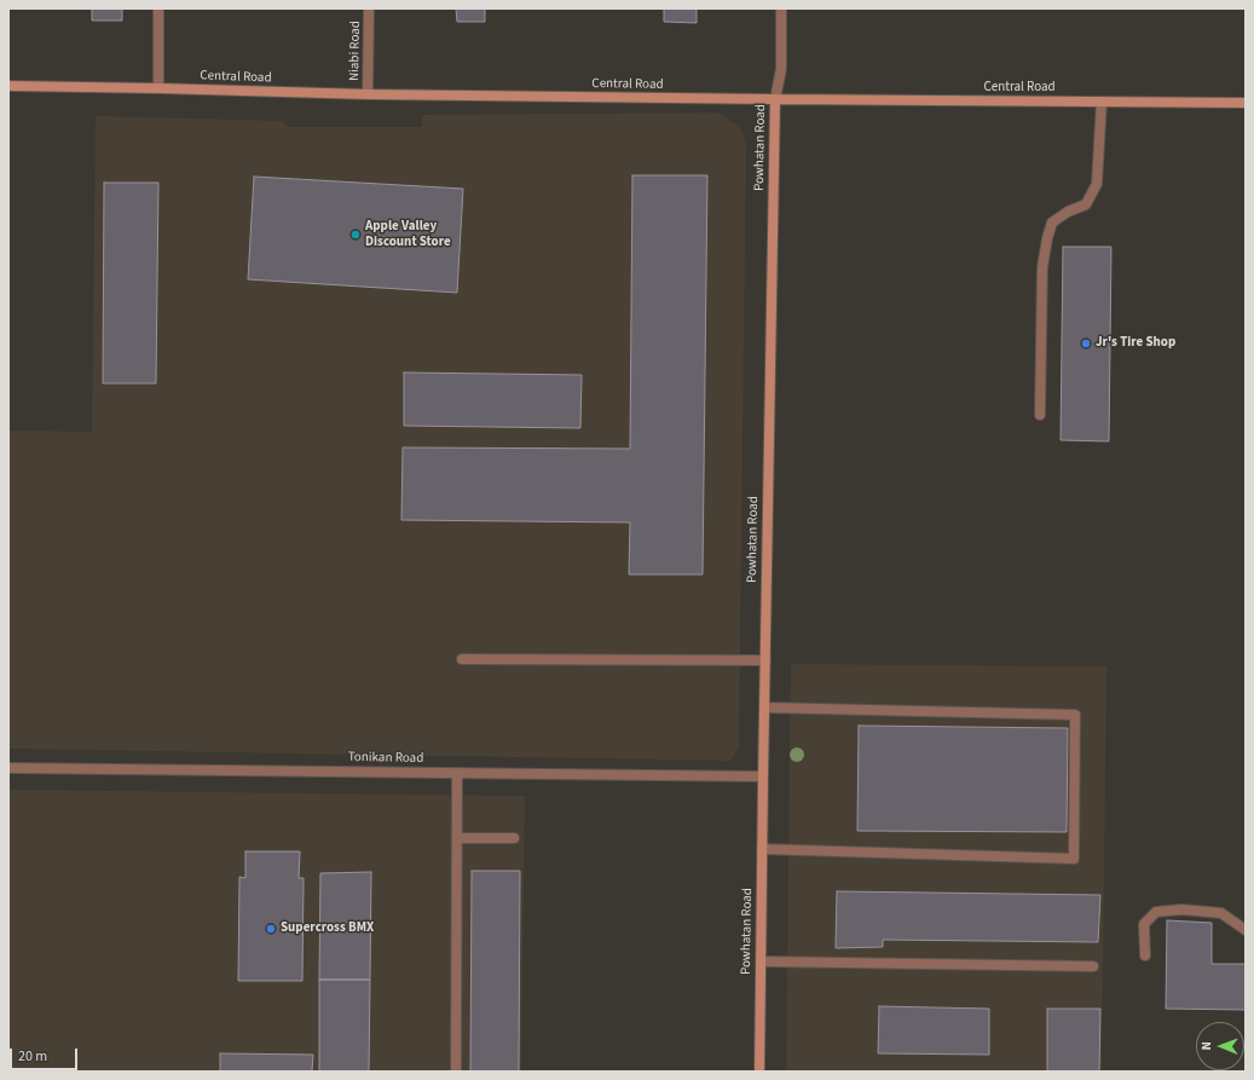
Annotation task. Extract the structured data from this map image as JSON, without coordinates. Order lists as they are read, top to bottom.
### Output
{
  "streets": {
    "main road": ["Central Road", "Powhatan Road"],
    "street": ["Niabi Road", "Tonikan Road"]
  },
  "crossings": [
    ["Niabi Road", "Central Road"],
    ["Central Road", "Powhatan Road"],
    ["Powhatan Road", "Tonikan Road"]
  ],
  "places": ["Apple Valley Discount Store", "Jr's Tire Shop", "Supercross BMX"],
  "scale_bar": "20 m",
  "north": "left"
}
